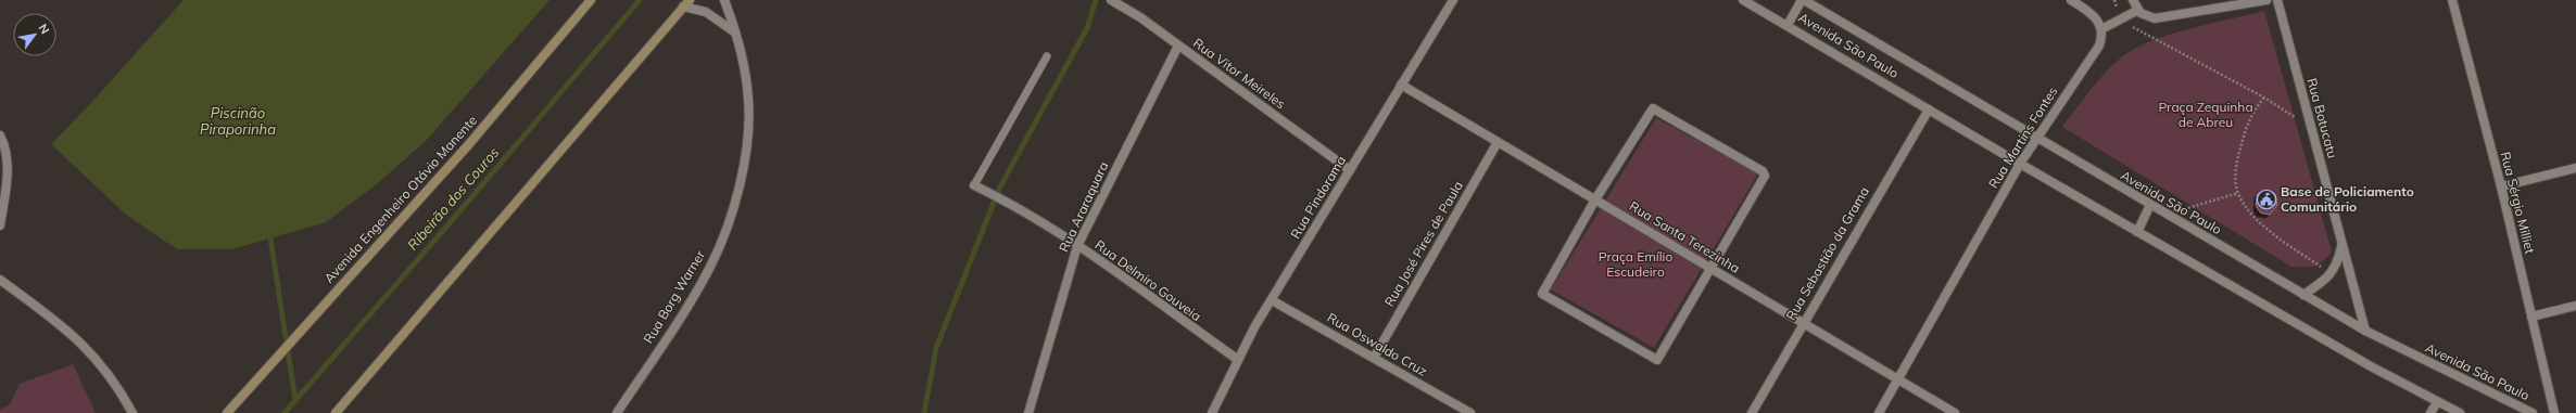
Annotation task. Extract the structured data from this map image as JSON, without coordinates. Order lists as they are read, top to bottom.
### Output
{
  "streets": {
    "main road": ["Avenida Engenheiro Otávio Manente"],
    "street": [
      "Avenida São Paulo",
      "Rua Vitor Meireles",
      "Rua Botucatu",
      "Rua Martins Fontes",
      "Rua Pindorama",
      "Rua Sérgio Milliet",
      "Rua Araraquara",
      "Rua Santa Terezinha",
      "Rua José Pires de Paula",
      "Rua Sebastião da Grama",
      "Rua Delmiro Gouveia",
      "Rua Borg Warner",
      "Rua Oswaldo Cruz"
    ]
  },
  "crossings": [
    ["Avenida São Paulo", "Rua Botucatu"],
    ["Avenida São Paulo", "Rua Martins Fontes"],
    ["Avenida São Paulo", "Rua Sebastião da Grama"],
    ["Rua Vitor Meireles", "Rua Pindorama"],
    ["Rua Vitor Meireles", "Rua Araraquara"],
    ["Rua Martins Fontes", "Rua Santa Terezinha"],
    ["Rua Pindorama", "Rua Santa Terezinha"],
    ["Rua Pindorama", "Rua Delmiro Gouveia"],
    ["Rua Pindorama", "Rua Oswaldo Cruz"],
    ["Rua Araraquara", "Rua Delmiro Gouveia"],
    ["Rua Santa Terezinha", "Rua José Pires de Paula"],
    ["Rua Santa Terezinha", "Rua Sebastião da Grama"],
    ["Rua José Pires de Paula", "Rua Oswaldo Cruz"]
  ],
  "water": ["Piscinão Piraporinha", "Ribeirão dos Couros"],
  "parks": ["Praça Zequinha de Abreu", "Praça Emílio Escudeiro"],
  "places": {
    "public building": ["Base de Policiamento Comunitário"]
  },
  "north": "top right"
}
